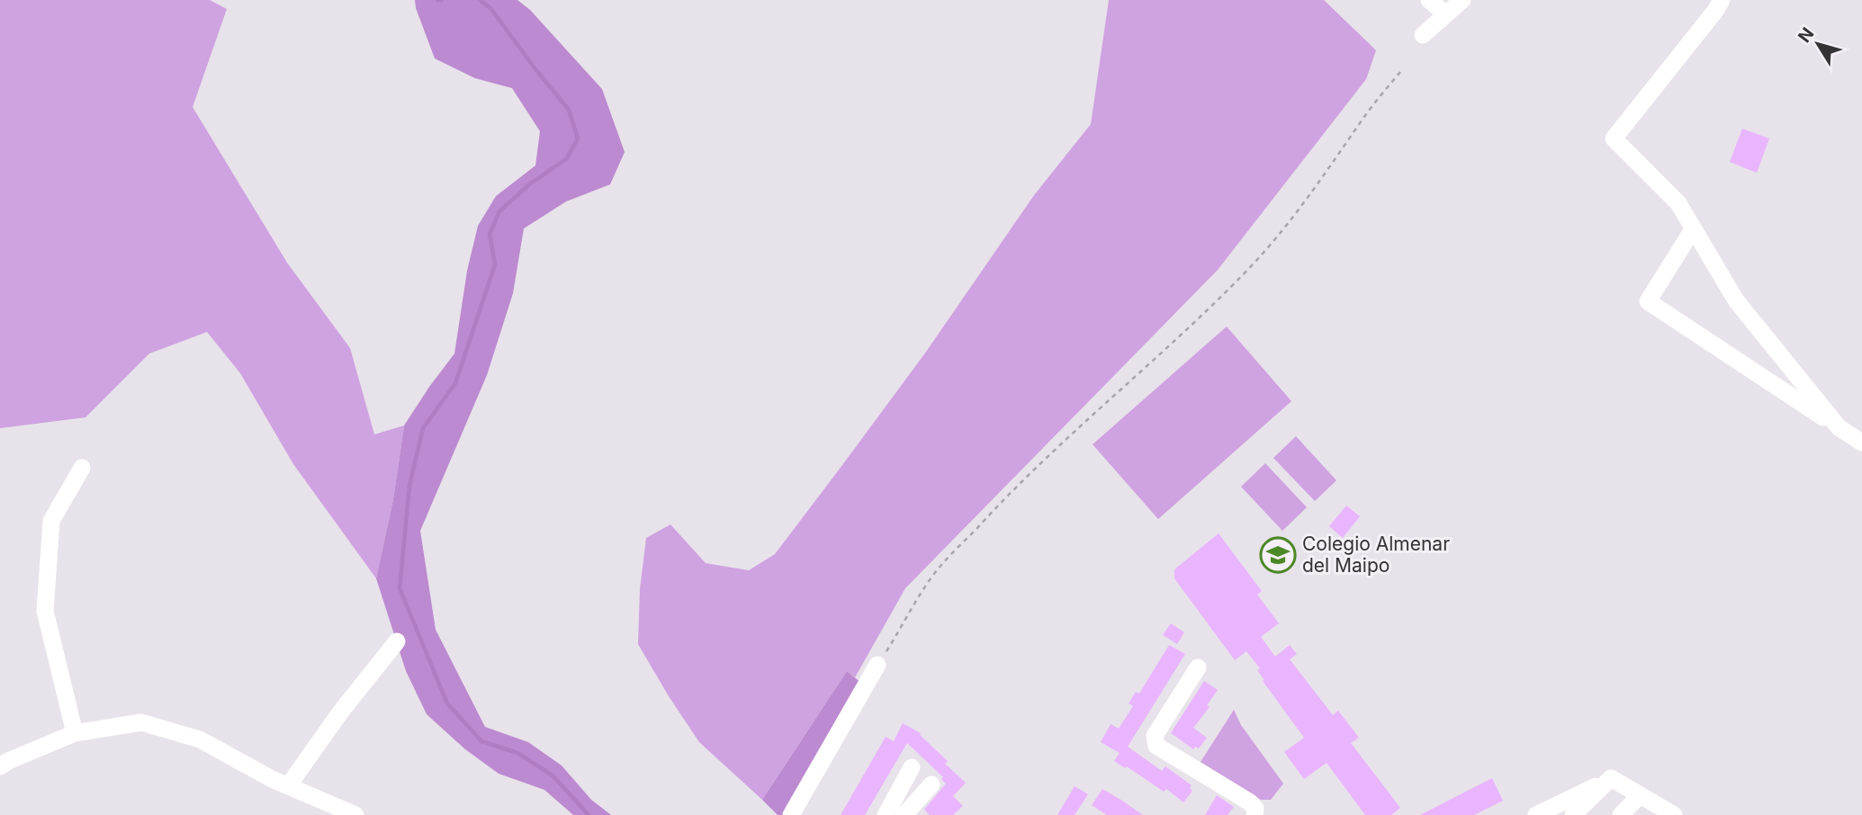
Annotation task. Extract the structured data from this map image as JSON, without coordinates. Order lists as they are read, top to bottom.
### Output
{
  "places": {
    "school or university": ["Colegio Almenar del Maipo"]
  },
  "north": "top left"
}
